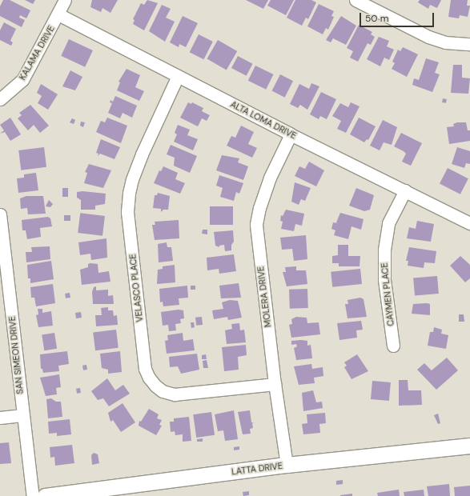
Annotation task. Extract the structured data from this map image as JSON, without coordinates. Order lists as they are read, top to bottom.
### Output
{
  "streets": {
    "street": [
      "KALAMA DRIVE",
      "ALTA LOMA DRIVE",
      "VELASCO PLACE",
      "CAYMEN PLACE",
      "MOLERA DRIVE",
      "SAN SIMEON DRIVE",
      "LATTA DRIVE"
    ]
  },
  "crossings": [
    ["KALAMA DRIVE", "ALTA LOMA DRIVE"],
    ["ALTA LOMA DRIVE", "VELASCO PLACE"],
    ["ALTA LOMA DRIVE", "CAYMEN PLACE"],
    ["ALTA LOMA DRIVE", "MOLERA DRIVE"],
    ["VELASCO PLACE", "MOLERA DRIVE"],
    ["MOLERA DRIVE", "LATTA DRIVE"]
  ],
  "scale_bar": "50 m"
}
